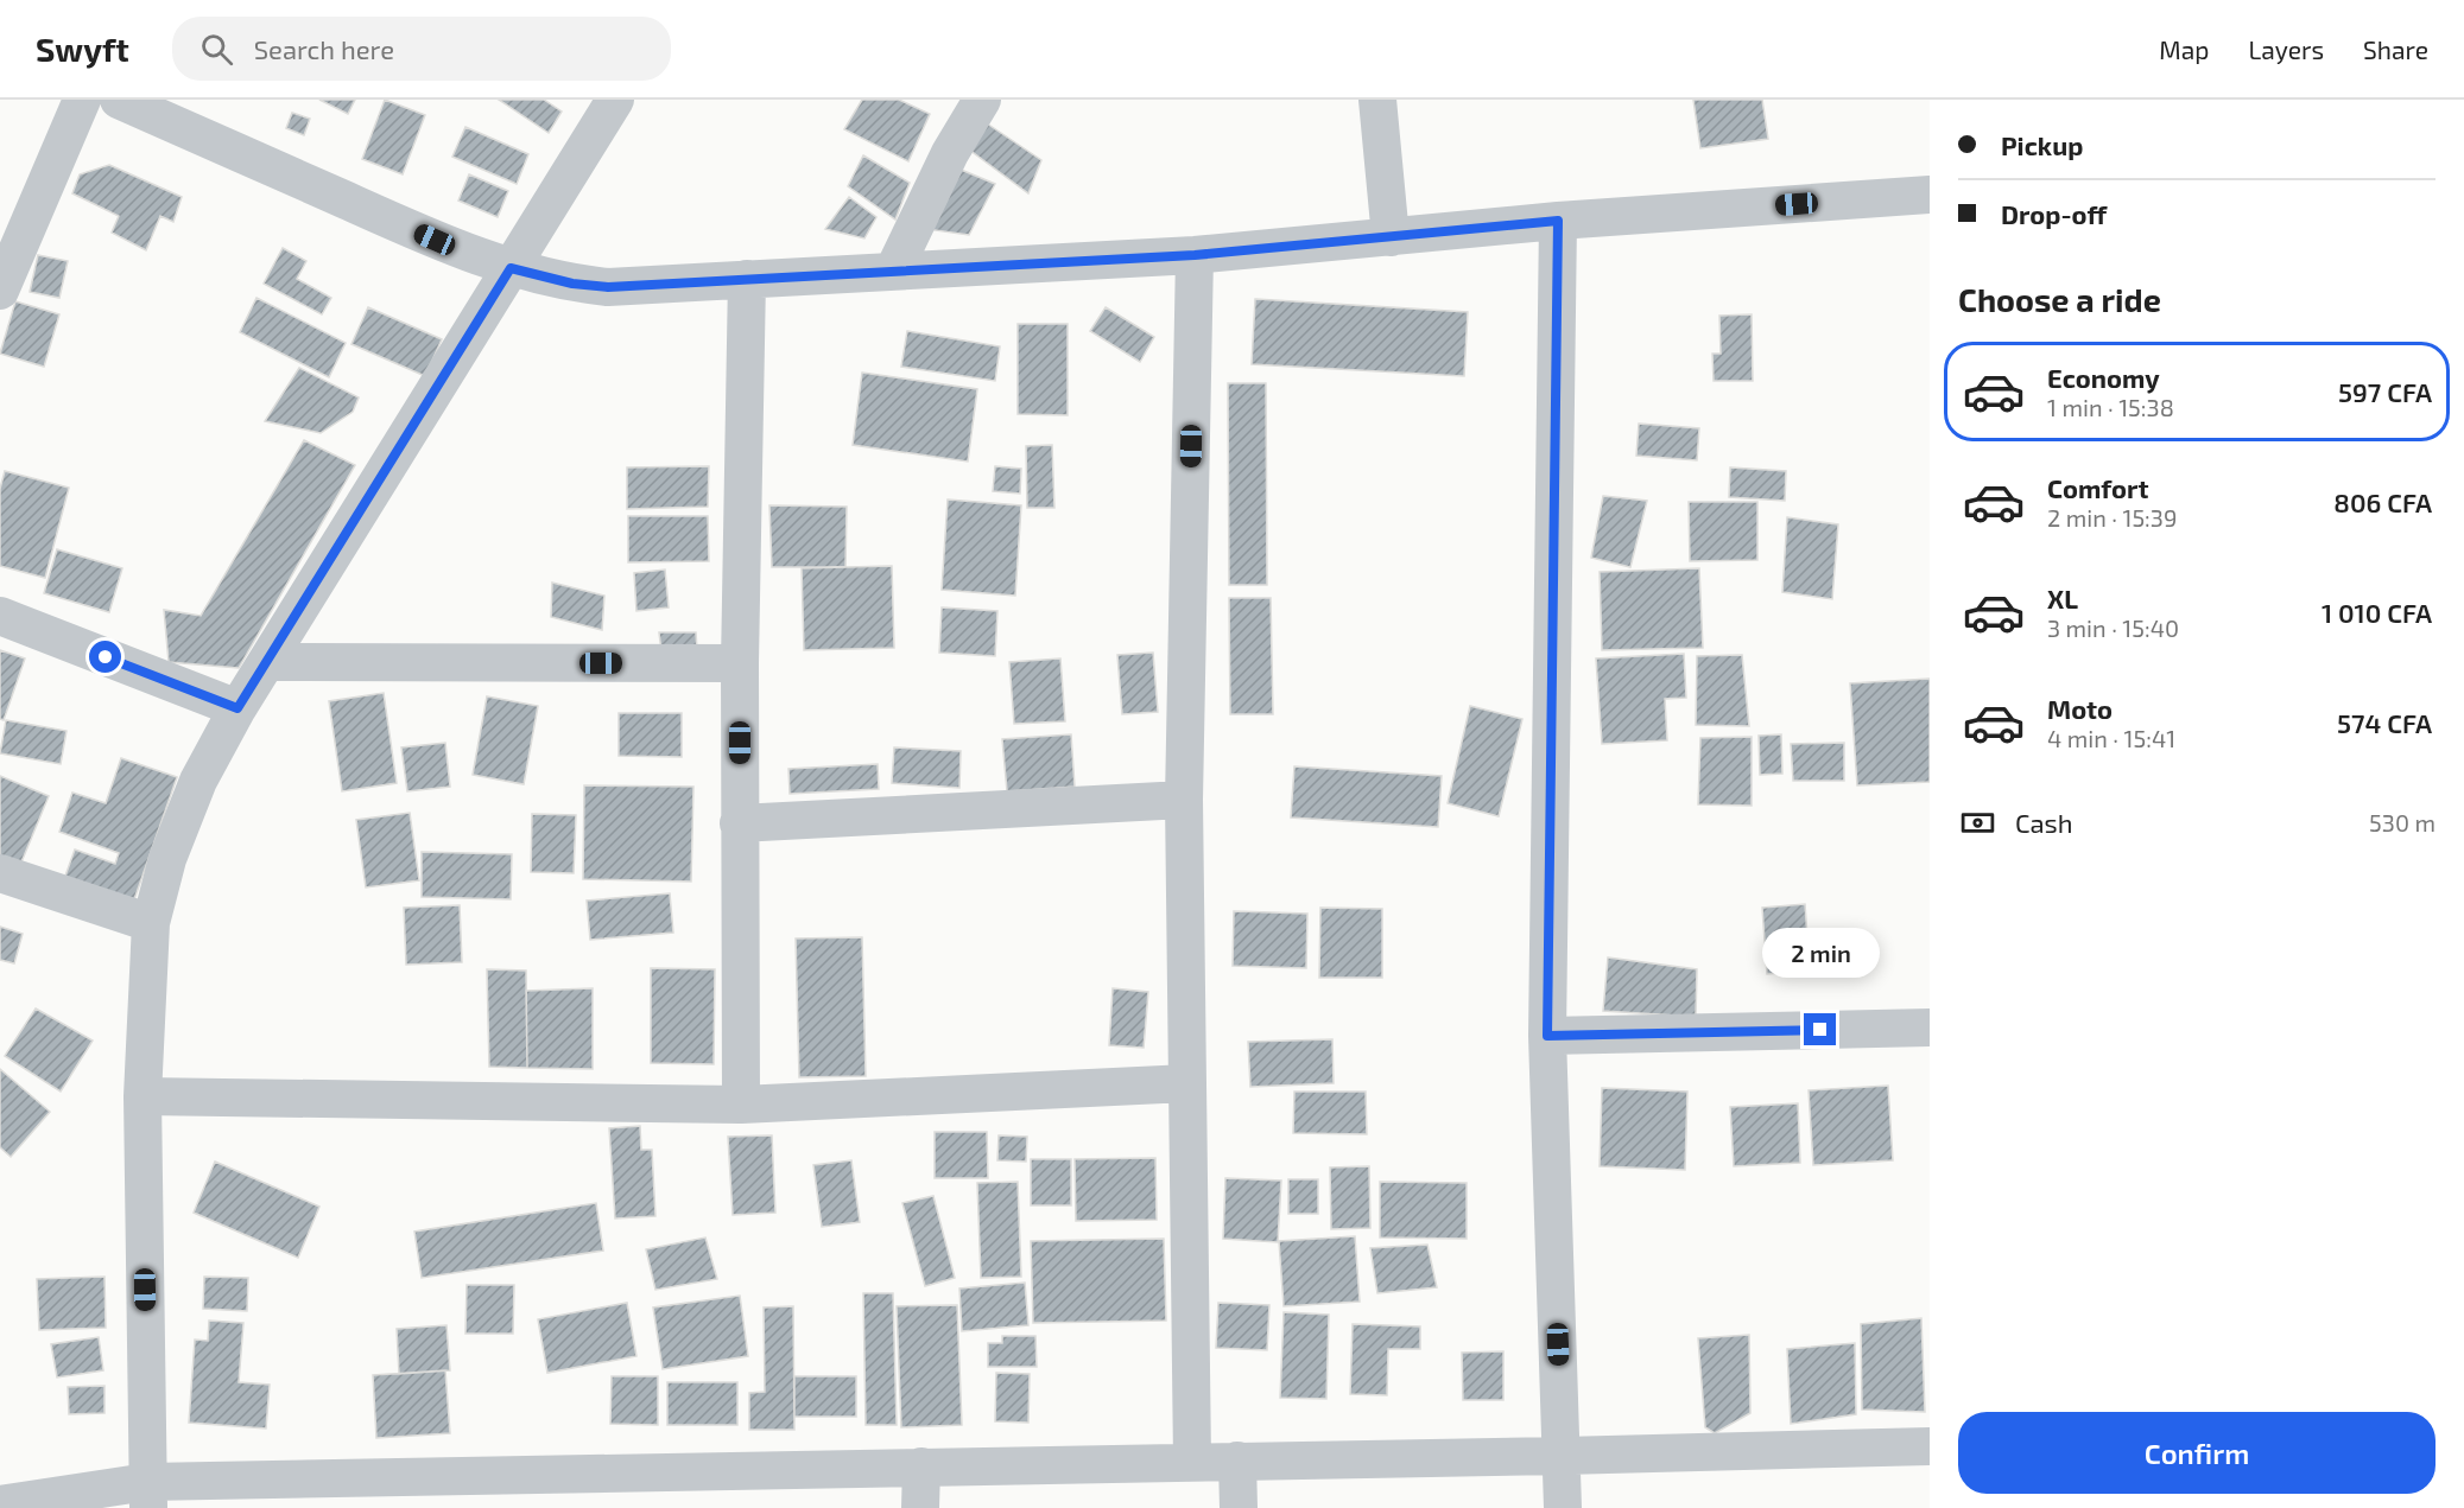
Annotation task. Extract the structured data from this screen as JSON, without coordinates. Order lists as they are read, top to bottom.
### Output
{
  "page": {
    "header": "Swyft",
    "search": "Search here",
    "nav": ["Map", "Layers", "Share"],
    "banner": ["Pickup", "Drop-off"],
    "heading": "Choose a ride",
    "list": [
      {
        "name": "Economy",
        "note": "1 min · 15:38",
        "value": "597 CFA"
      },
      {
        "name": "Comfort",
        "note": "2 min · 15:39",
        "value": "806 CFA"
      },
      {
        "name": "XL",
        "note": "3 min · 15:40",
        "value": "1 010 CFA"
      },
      {
        "name": "Moto",
        "note": "4 min · 15:41",
        "value": "574 CFA"
      }
    ],
    "pay": ["Cash", "530 m"],
    "bubble": "2 min",
    "buttons": "Confirm"
  }
}
